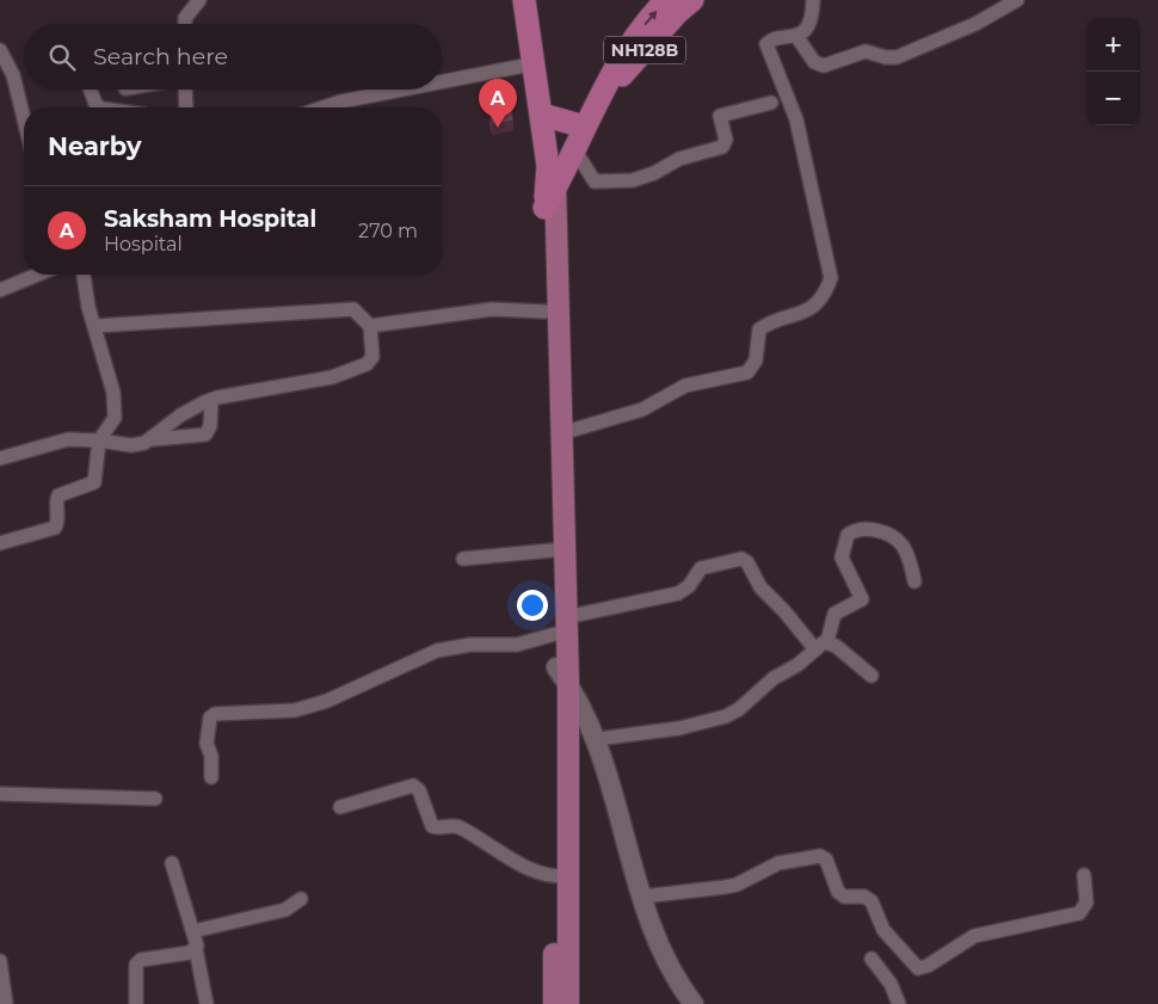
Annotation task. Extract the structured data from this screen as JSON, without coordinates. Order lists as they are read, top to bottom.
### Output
{
  "streets": {
    "highway": ["NH128B"]
  },
  "page": {
    "map_buttons": ["+", "−"],
    "search": "Search here",
    "pins": "A",
    "heading": "Nearby",
    "list": [
      {
        "mark": "A",
        "name": "Saksham Hospital",
        "note": "Hospital",
        "value": "270 m"
      }
    ]
  }
}
